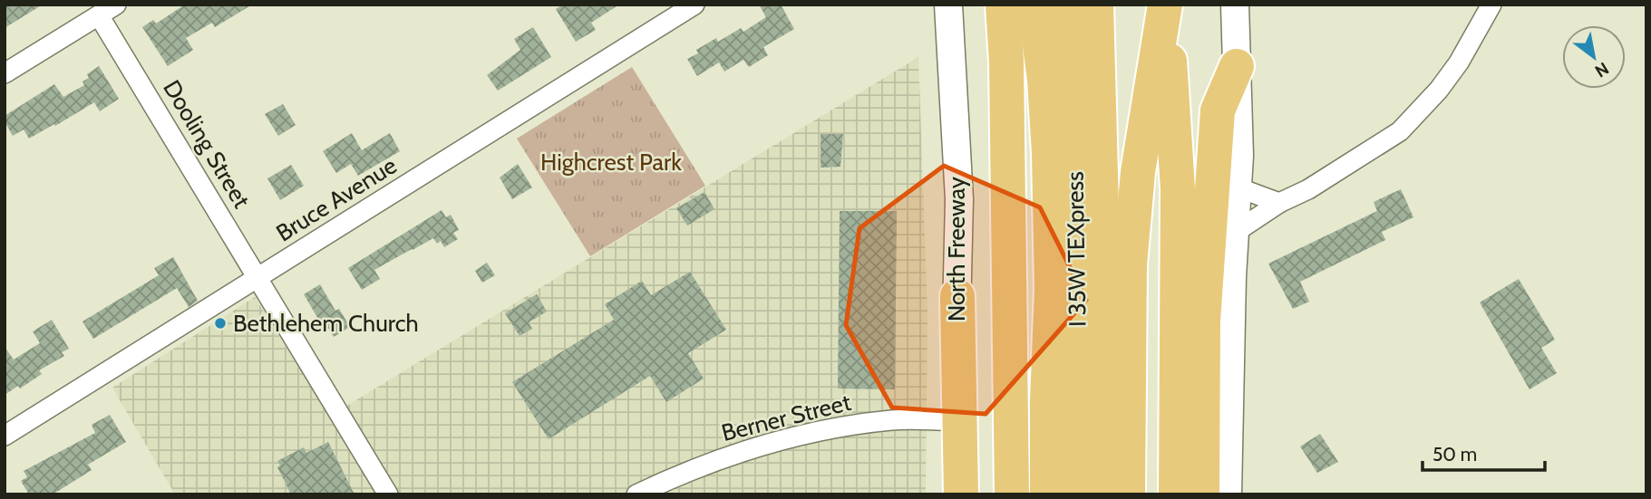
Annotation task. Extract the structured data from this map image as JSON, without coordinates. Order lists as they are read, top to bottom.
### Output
{
  "streets": {
    "highway": ["I 35W TEXpress"],
    "main road": ["North Freeway"],
    "street": ["Dooling Street", "Bruce Avenue", "Berner Street"]
  },
  "crossings": [
    ["Dooling Street", "Bruce Avenue"],
    ["North Freeway", "Berner Street"]
  ],
  "parks": ["Highcrest Park"],
  "places": ["Bethlehem Church"],
  "scale_bar": "50 m",
  "north": "bottom right"
}
